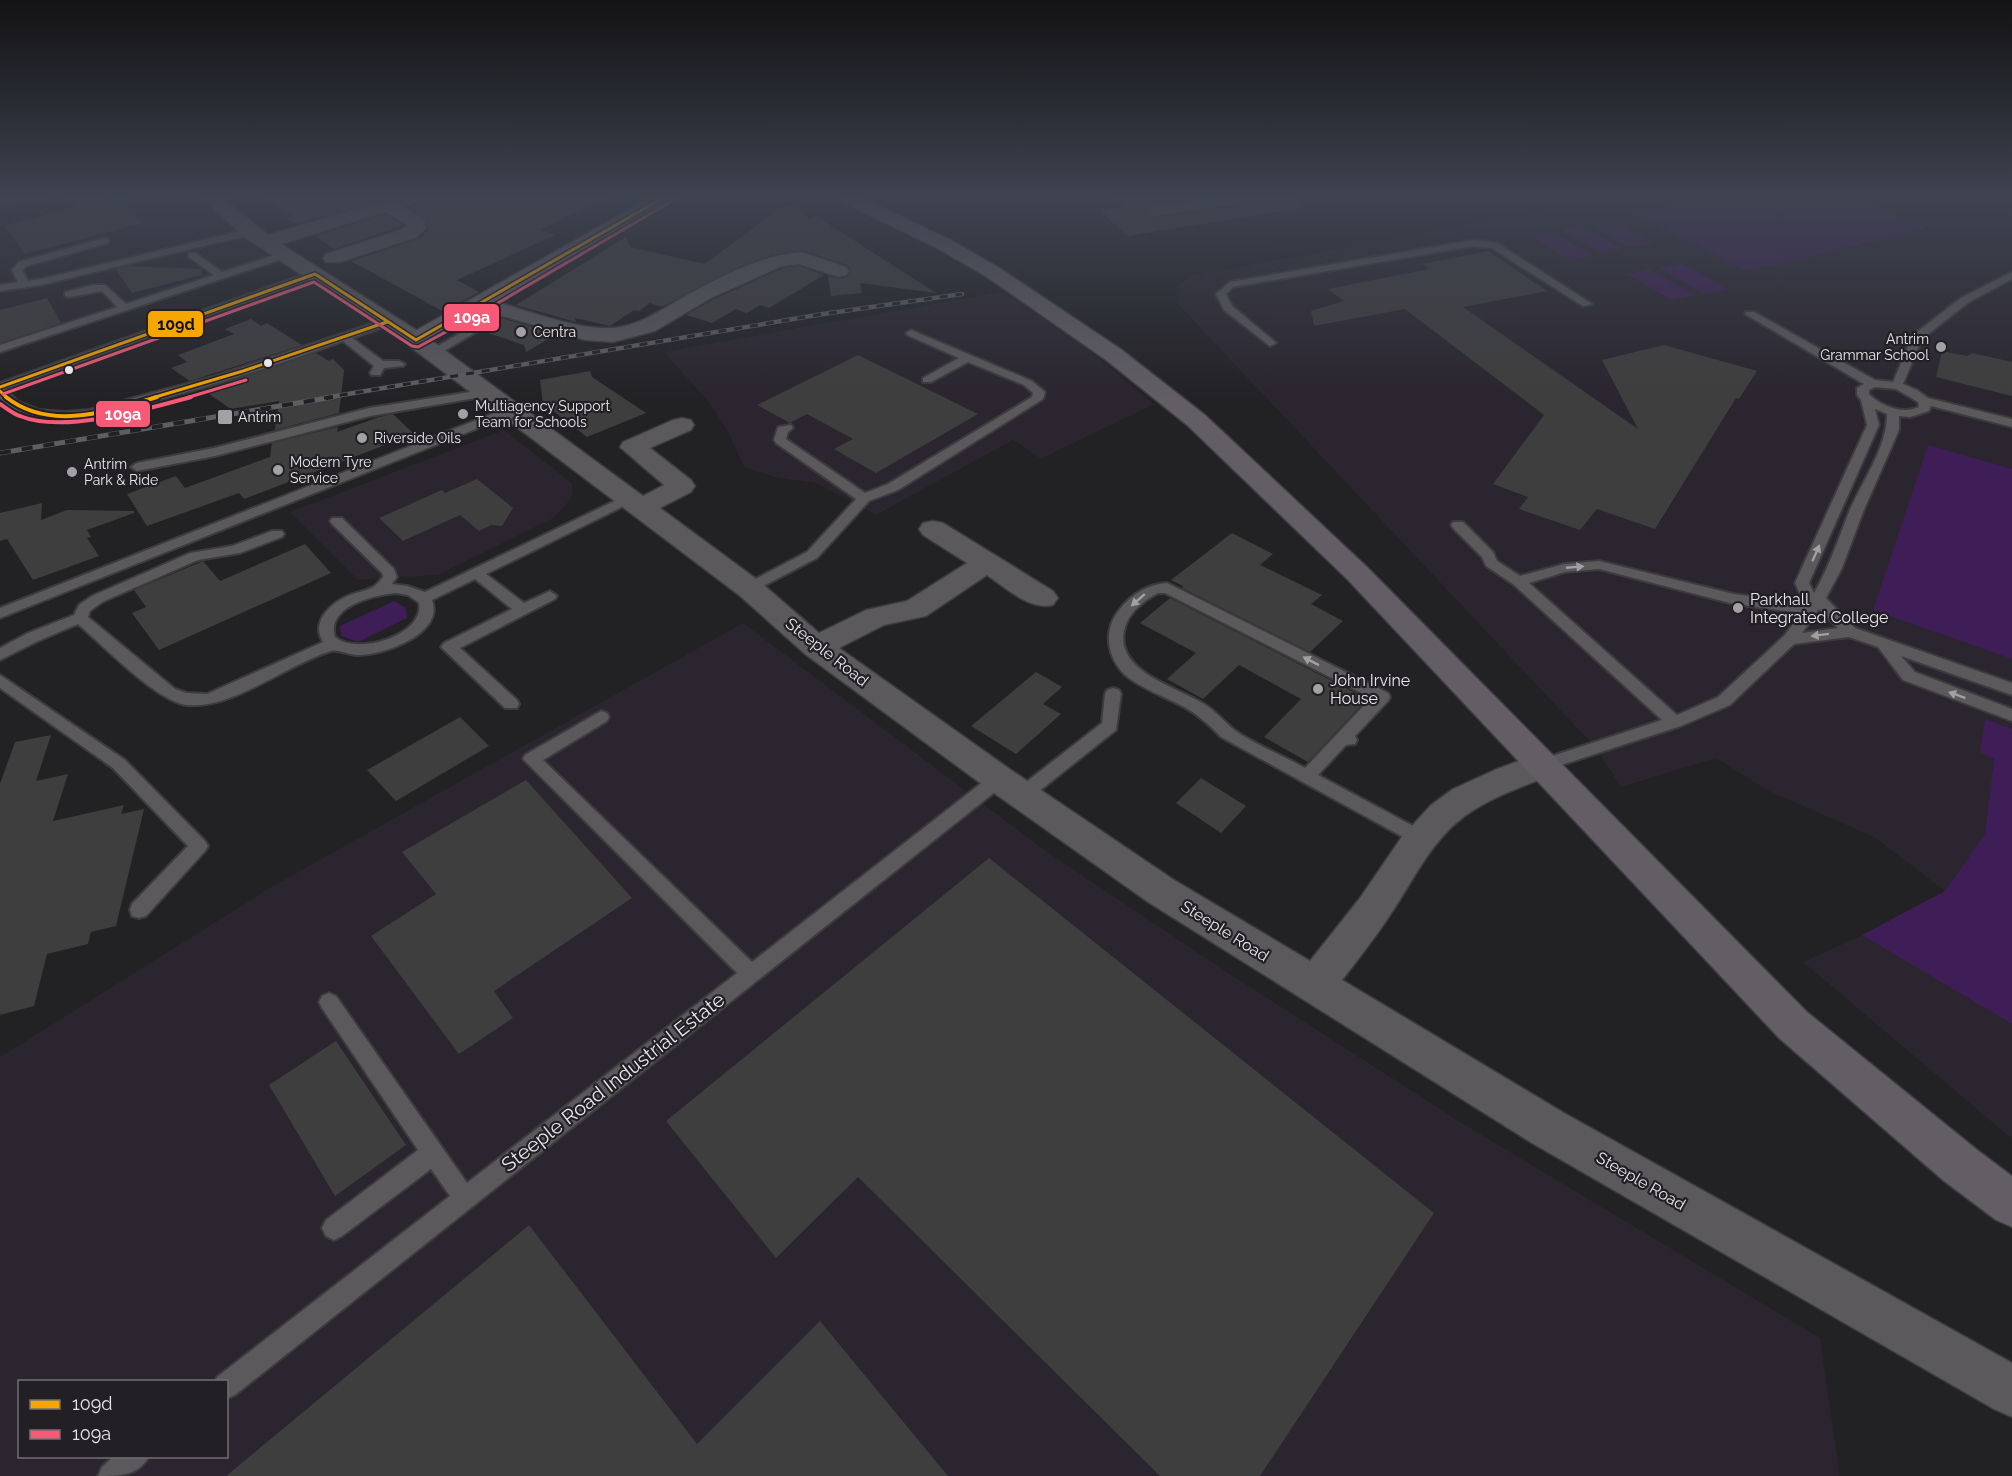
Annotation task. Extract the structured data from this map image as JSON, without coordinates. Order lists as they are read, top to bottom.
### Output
{
  "streets": {
    "street": ["Steeple Road"],
    "lane": ["Steeple Road Industrial Estate"]
  },
  "crossings": [
    ["Steeple Road", "Steeple Road Industrial Estate"]
  ],
  "places": {
    "other": [
      "Centra",
      "Antrim Grammar School",
      "Multiagency Support Team for Schools",
      "Riverside Oils",
      "Modern Tyre Service",
      "Antrim Park & Ride",
      "Parkhall Integrated College",
      "John Irvine House"
    ],
    "transit": ["Antrim"]
  },
  "lines": ["transit line 109d", "transit line 109a"],
  "legend": ["109d", "109a"]
}
